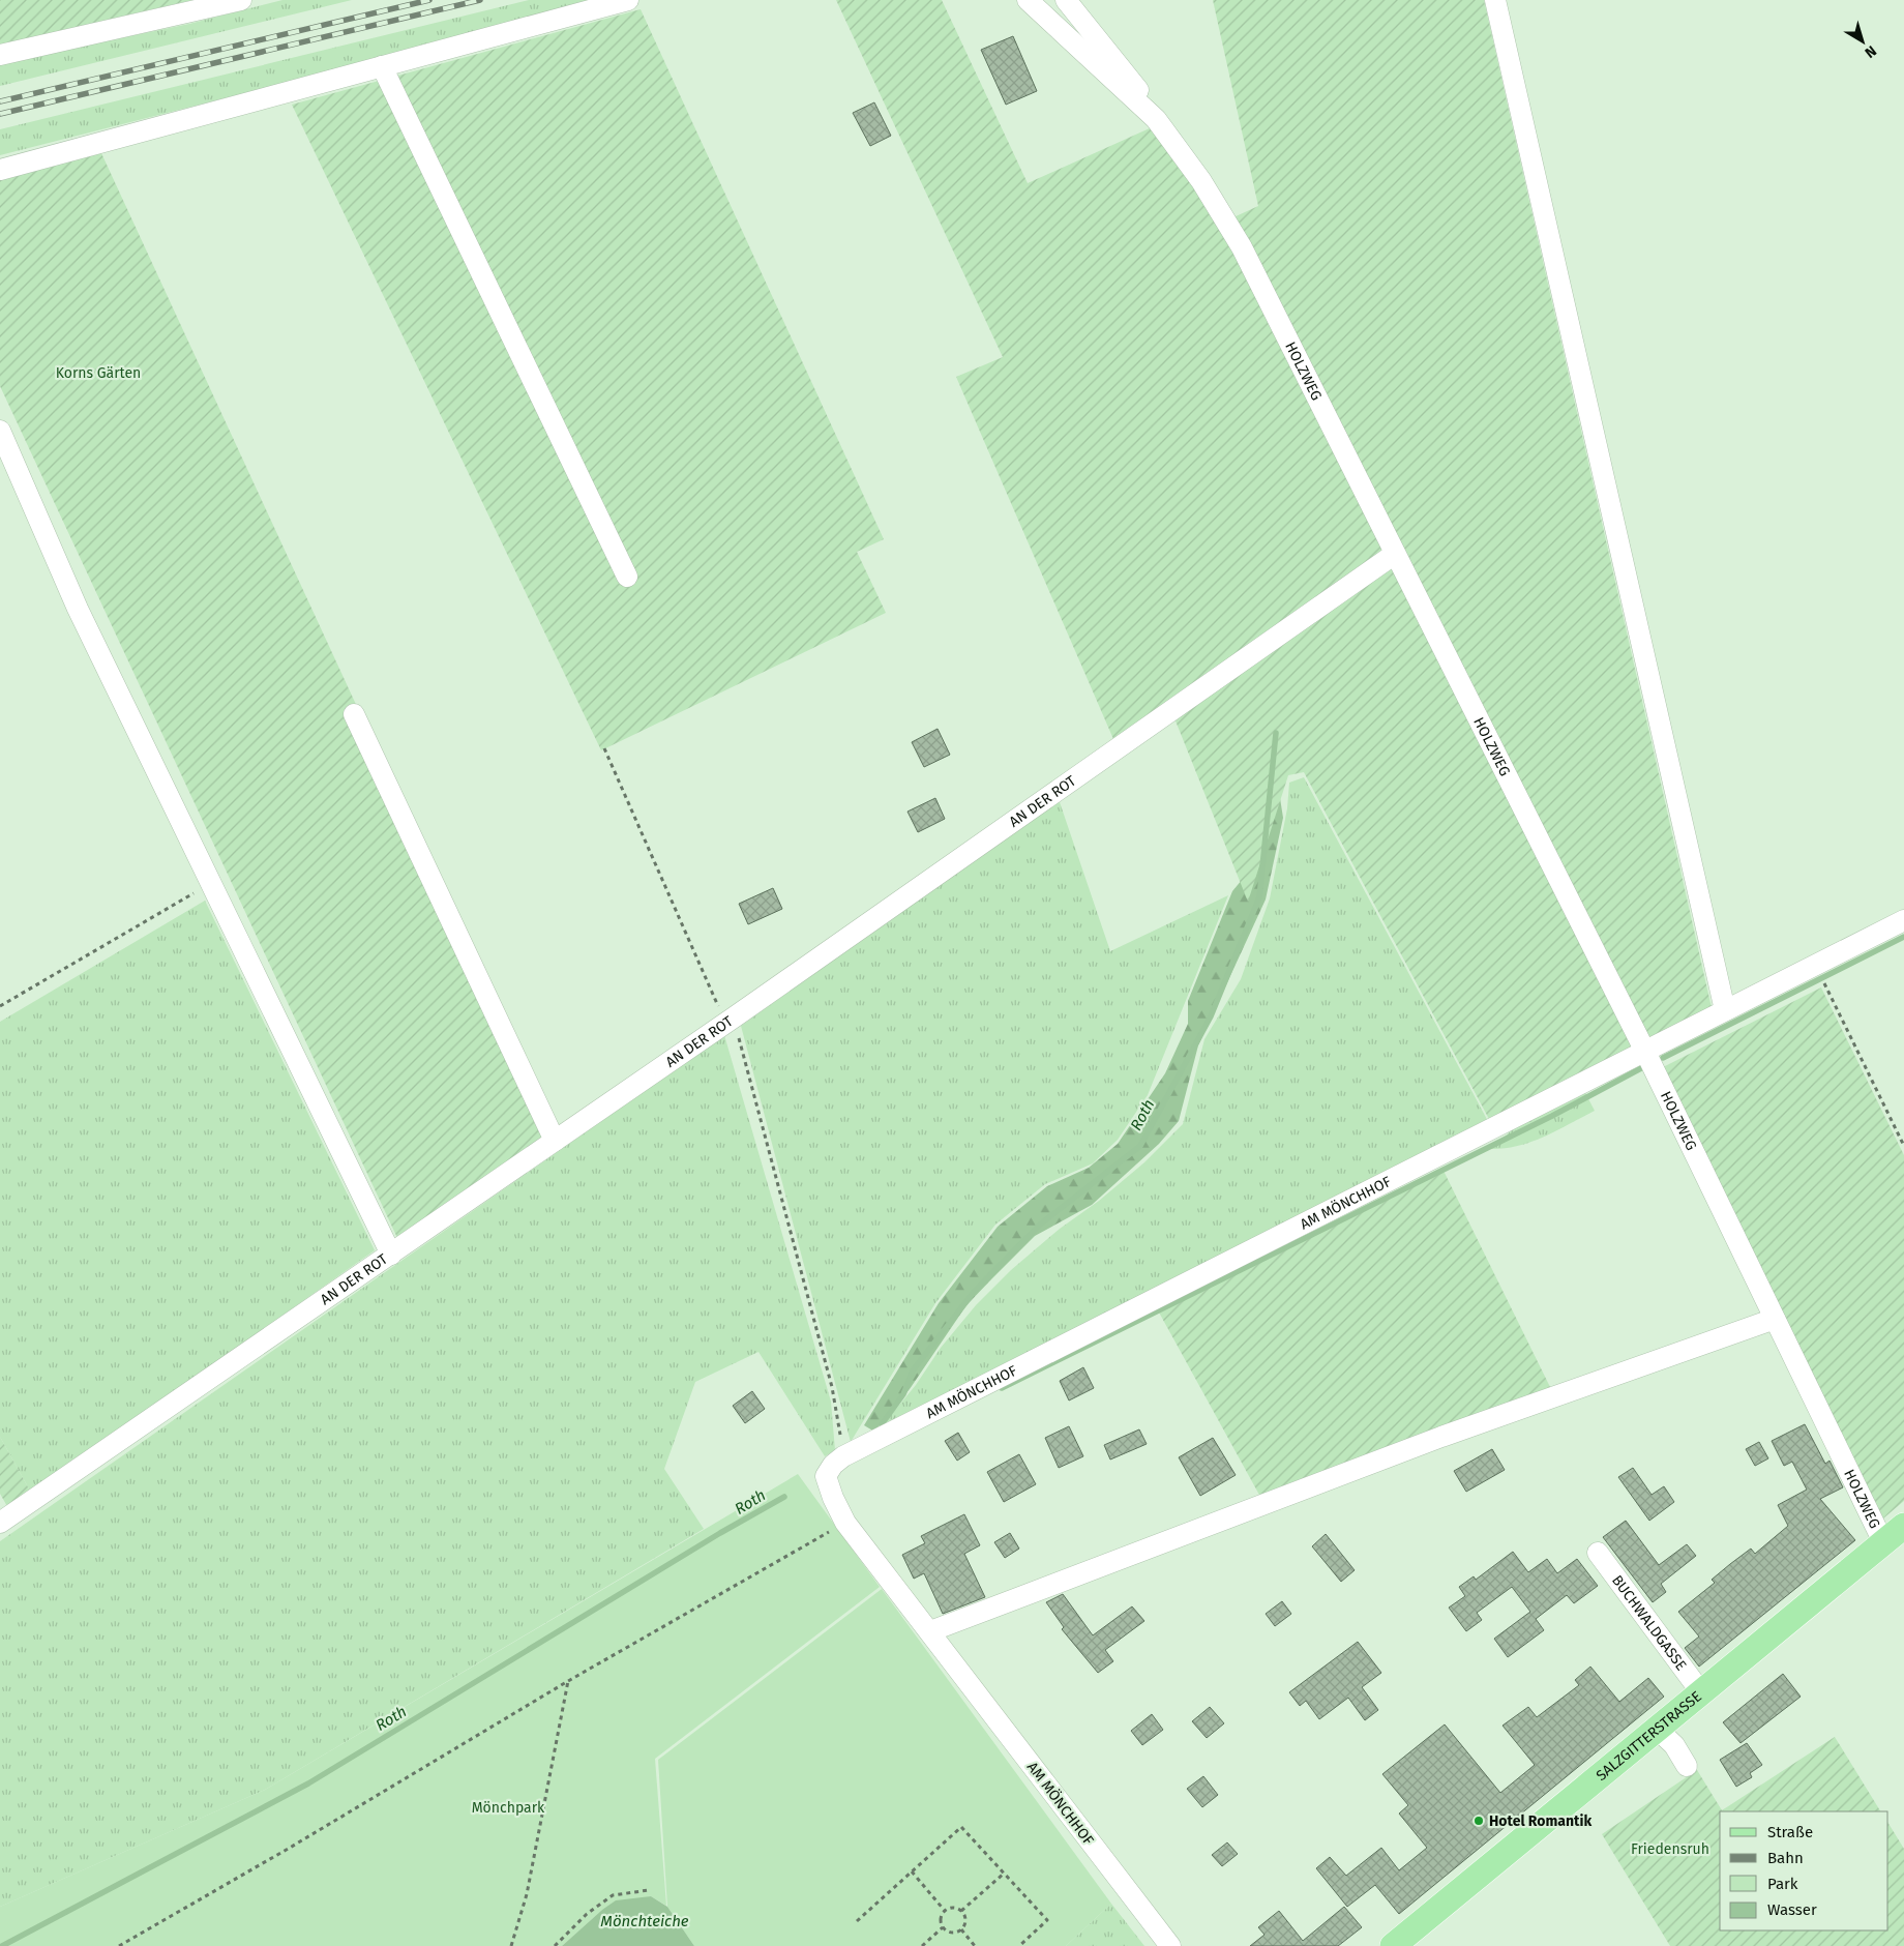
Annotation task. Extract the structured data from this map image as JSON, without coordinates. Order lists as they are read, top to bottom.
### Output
{
  "streets": {
    "main road": ["SALZGITTERSTRASSE"],
    "street": [
      "HOLZWEG",
      "AN DER ROT",
      "AM MÖNCHHOF",
      "BUCHWALDGASSE"
    ]
  },
  "crossings": [
    ["HOLZWEG", "AN DER ROT"],
    ["HOLZWEG", "AM MÖNCHHOF"],
    ["HOLZWEG", "SALZGITTERSTRASSE"],
    ["BUCHWALDGASSE", "SALZGITTERSTRASSE"]
  ],
  "water": ["Roth", "Mönchteiche"],
  "parks": ["Korns Gärten", "Mönchpark", "Friedensruh"],
  "places": ["Hotel Romantik"],
  "legend": [
    "Straße",
    "Bahn",
    "Park",
    "Wasser"
  ],
  "north": "bottom right"
}
